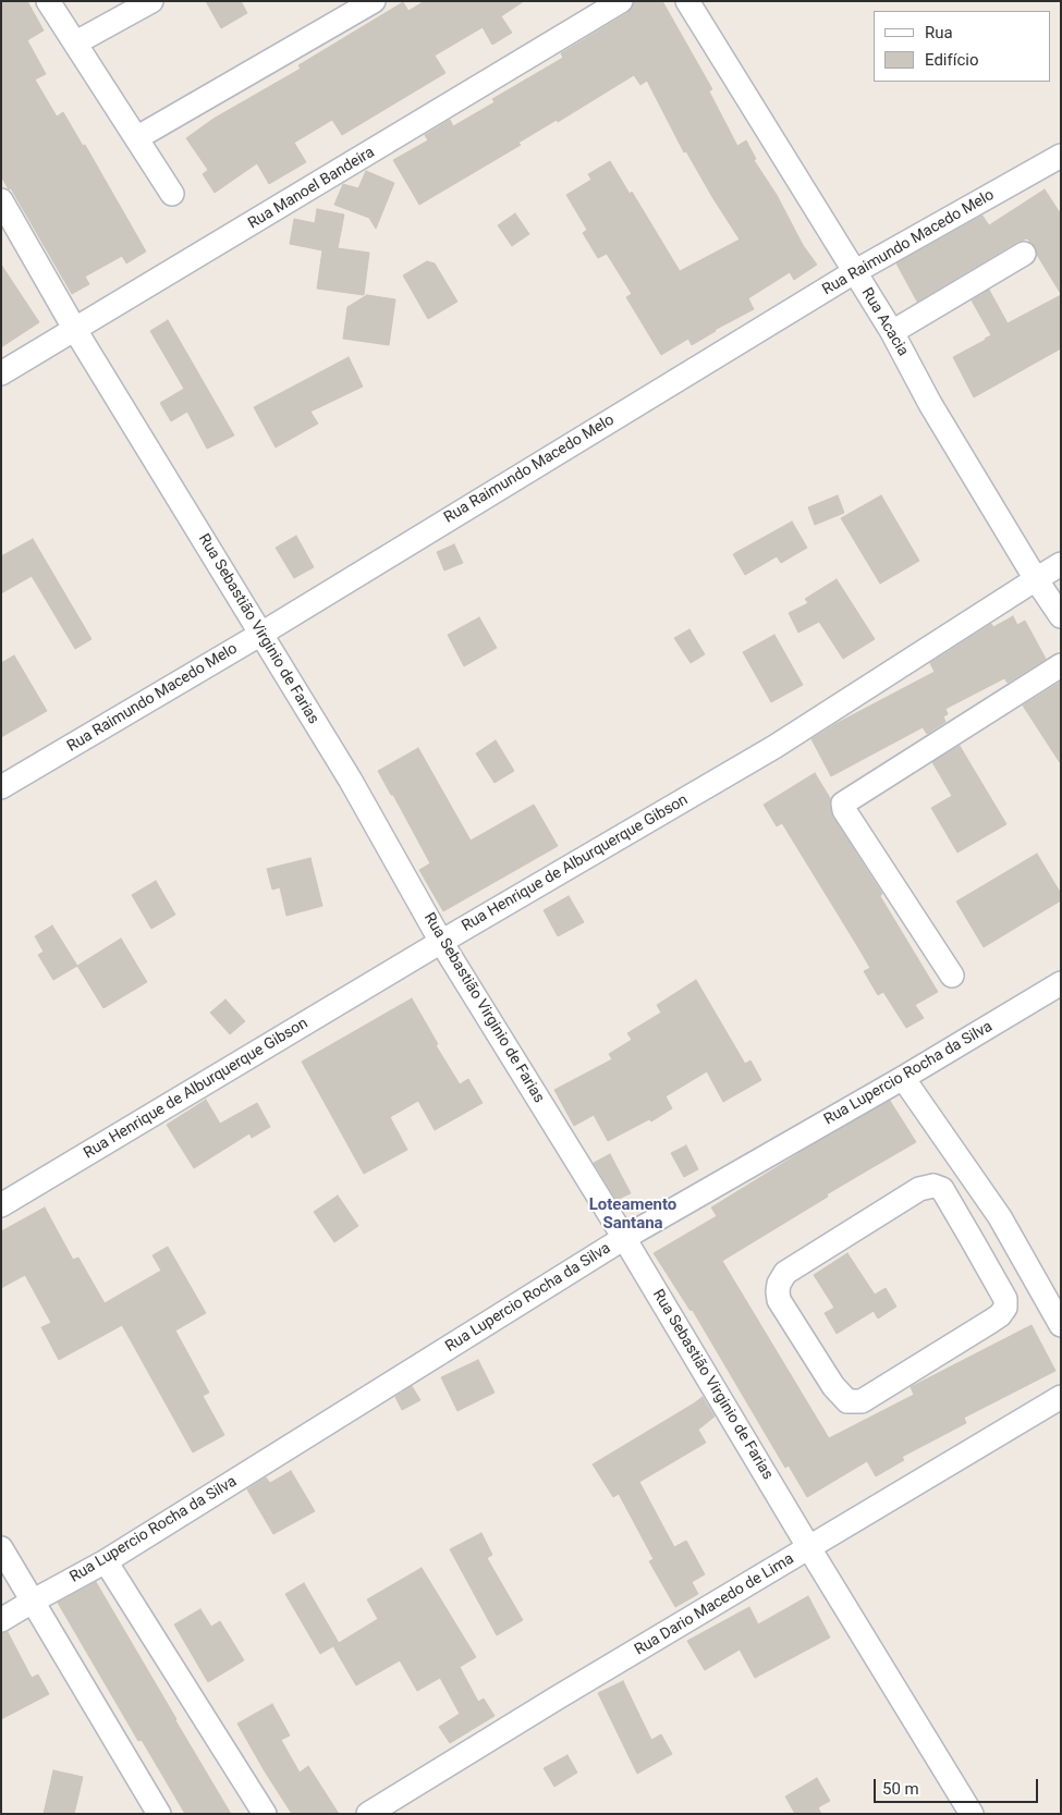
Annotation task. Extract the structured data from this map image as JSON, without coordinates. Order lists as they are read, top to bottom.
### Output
{
  "streets": {
    "street": [
      "Rua Manoel Bandeira",
      "Rua Raimundo Macedo Melo",
      "Rua Acacia",
      "Rua Sebastião Virginio de Farias",
      "Rua Henrique de Alburquerque Gibson",
      "Rua Lupercio Rocha da Silva",
      "Rua Dario Macedo de Lima"
    ]
  },
  "crossings": [
    ["Rua Manoel Bandeira", "Rua Sebastião Virginio de Farias"],
    ["Rua Raimundo Macedo Melo", "Rua Acacia"],
    ["Rua Raimundo Macedo Melo", "Rua Sebastião Virginio de Farias"],
    ["Rua Acacia", "Rua Henrique de Alburquerque Gibson"],
    ["Rua Sebastião Virginio de Farias", "Rua Henrique de Alburquerque Gibson"],
    ["Rua Sebastião Virginio de Farias", "Rua Lupercio Rocha da Silva"],
    ["Rua Sebastião Virginio de Farias", "Rua Dario Macedo de Lima"]
  ],
  "districts": ["Loteamento Santana"],
  "legend": ["Rua", "Edifício"],
  "scale_bar": "50 m"
}
